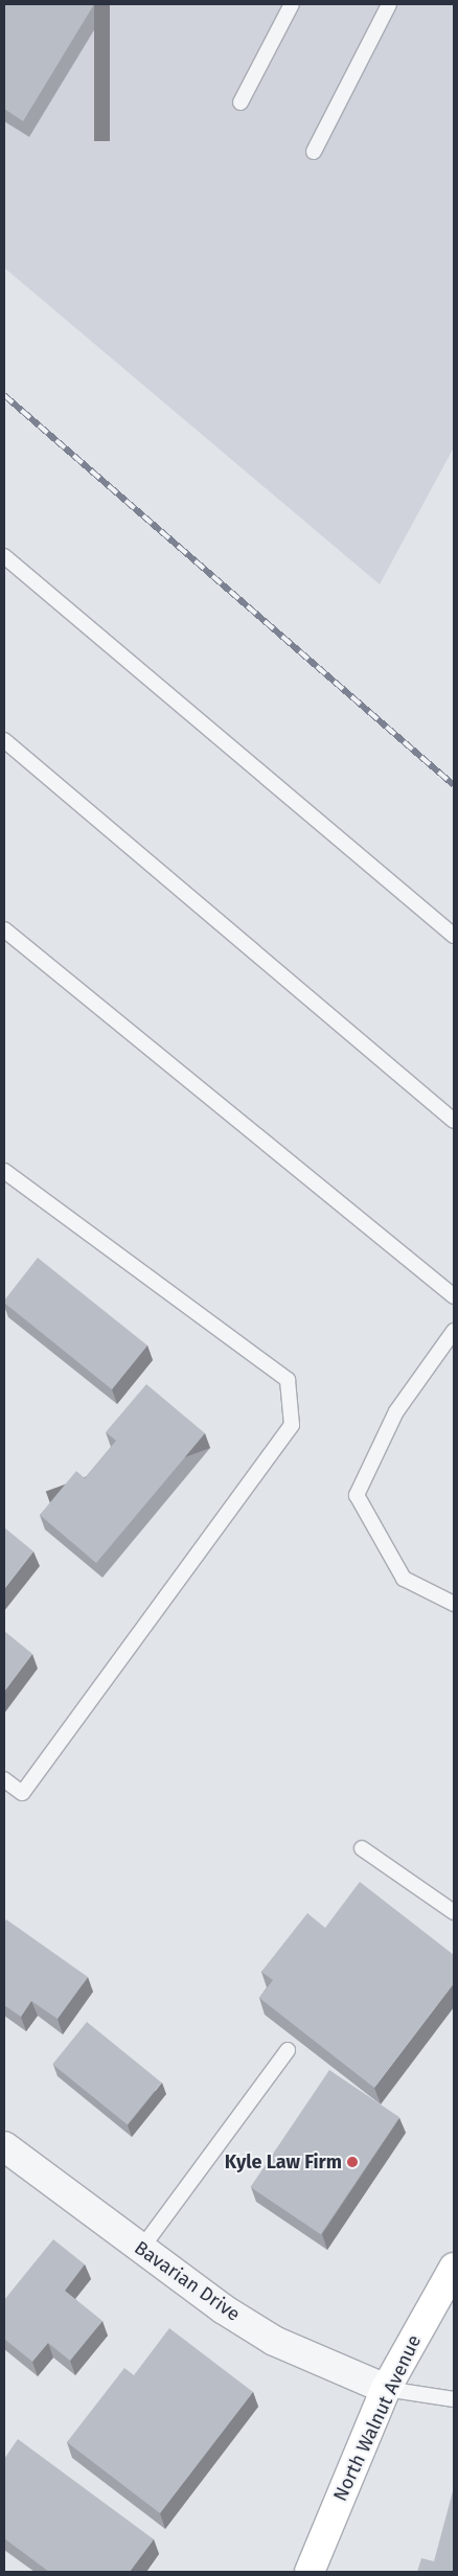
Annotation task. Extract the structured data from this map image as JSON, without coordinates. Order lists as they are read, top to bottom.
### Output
{
  "streets": {
    "main road": ["North Walnut Avenue"],
    "street": ["Bavarian Drive"]
  },
  "crossings": [
    ["Bavarian Drive", "North Walnut Avenue"]
  ],
  "places": ["Kyle Law Firm"]
}
